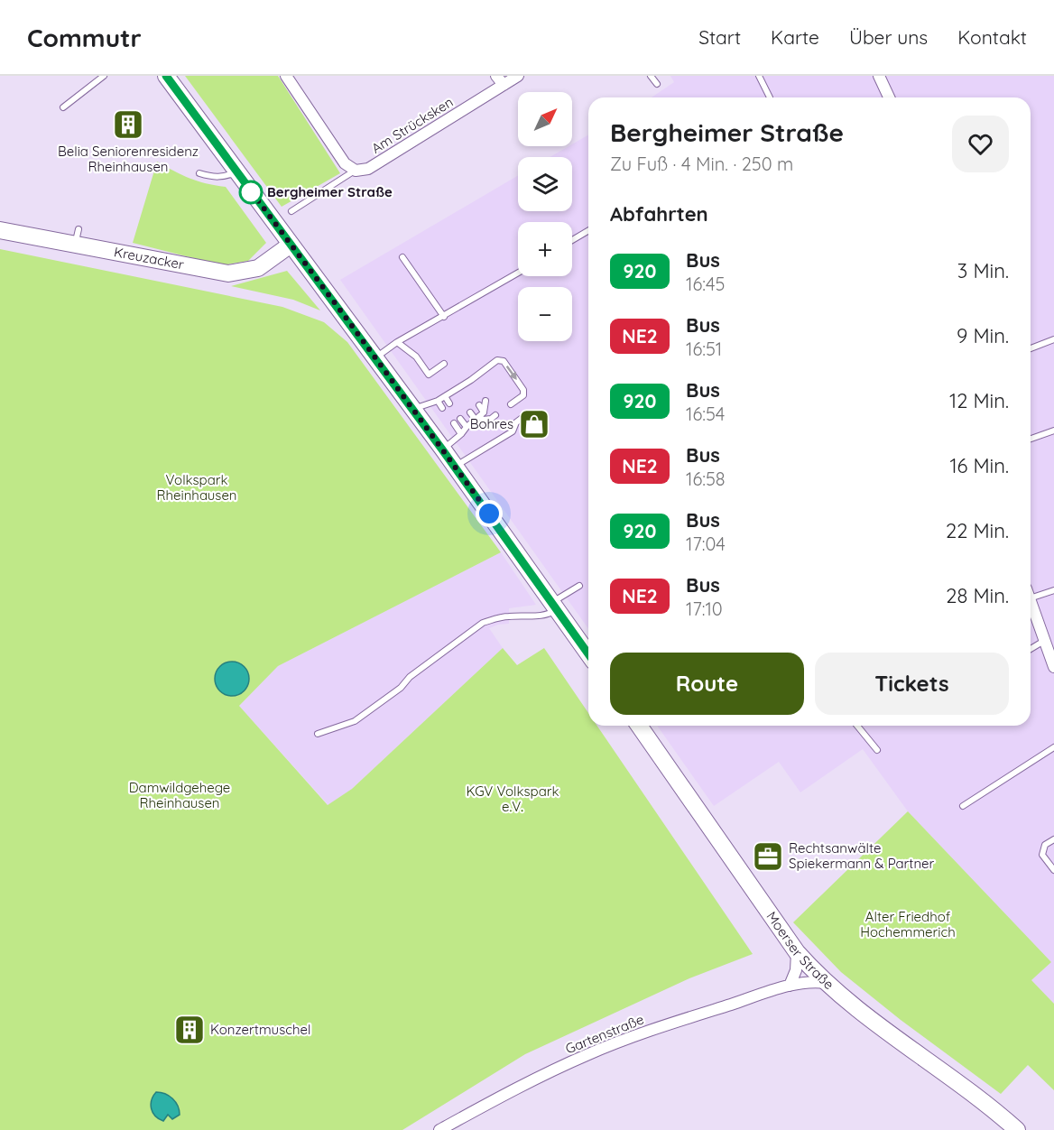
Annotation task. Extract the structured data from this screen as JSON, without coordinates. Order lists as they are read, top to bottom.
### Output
{
  "streets": {
    "main road": ["Kreuzacker", "Moerser Straße"],
    "street": ["Am Strücksken", "Gartenstraße"]
  },
  "crossings": [
    ["Moerser Straße", "Gartenstraße"]
  ],
  "parks": [
    "Volkspark Rheinhausen",
    "Damwildgehege Rheinhausen",
    "KGV Volkspark e.V.",
    "Alter Friedhof Hochemmerich"
  ],
  "places": {
    "building": ["Belia Seniorenresidenz Rheinhausen", "Konzertmuschel"],
    "other": ["Bergheimer Straße"],
    "shop": ["Bohres"],
    "office": ["Rechtsanwälte Spiekermann & Partner"]
  },
  "lines": ["bus line 920"],
  "north": "top right",
  "page": {
    "header": "Commutr",
    "nav": [
      "Start",
      "Karte",
      "Über uns",
      "Kontakt"
    ],
    "map_buttons": ["+", "−"],
    "heading": [
      ["Bergheimer Straße", "Zu Fuß · 4 Min. · 250 m"],
      "Abfahrten"
    ],
    "list": [
      {
        "mark": "920",
        "name": "Bus",
        "note": "16:45",
        "value": "3 Min."
      },
      {
        "mark": "NE2",
        "name": "Bus",
        "note": "16:51",
        "value": "9 Min."
      },
      {
        "mark": "920",
        "name": "Bus",
        "note": "16:54",
        "value": "12 Min."
      },
      {
        "mark": "NE2",
        "name": "Bus",
        "note": "16:58",
        "value": "16 Min."
      },
      {
        "mark": "920",
        "name": "Bus",
        "note": "17:04",
        "value": "22 Min."
      },
      {
        "mark": "NE2",
        "name": "Bus",
        "note": "17:10",
        "value": "28 Min."
      }
    ],
    "buttons": ["Route", "Tickets"]
  }
}
